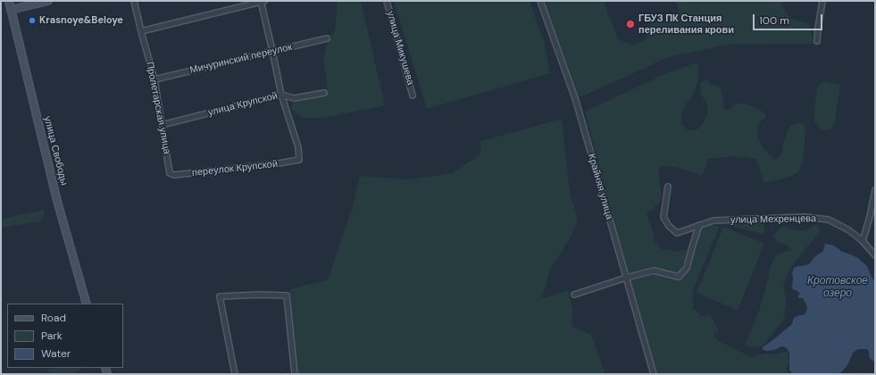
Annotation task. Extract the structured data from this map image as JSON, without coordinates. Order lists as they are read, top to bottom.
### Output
{
  "streets": {
    "main road": ["улица Свободы"],
    "street": [
      "улица Микушева",
      "Мичуринский переулок",
      "улица Крупской",
      "Пролетарская улица",
      "переулок Крупской",
      "Крайняя улица",
      "улица Мехренцева"
    ]
  },
  "crossings": [
    ["Мичуринский переулок", "Пролетарская улица"],
    ["улица Крупской", "Пролетарская улица"],
    ["улица Крупской", "переулок Крупской"],
    ["Пролетарская улица", "переулок Крупской"]
  ],
  "water": ["Кротовское озеро"],
  "places": ["Krasnoye&Beloye", "ГБУЗ ПК Станция переливания крови"],
  "legend": ["Road", "Park", "Water"],
  "scale_bar": "100 m"
}
